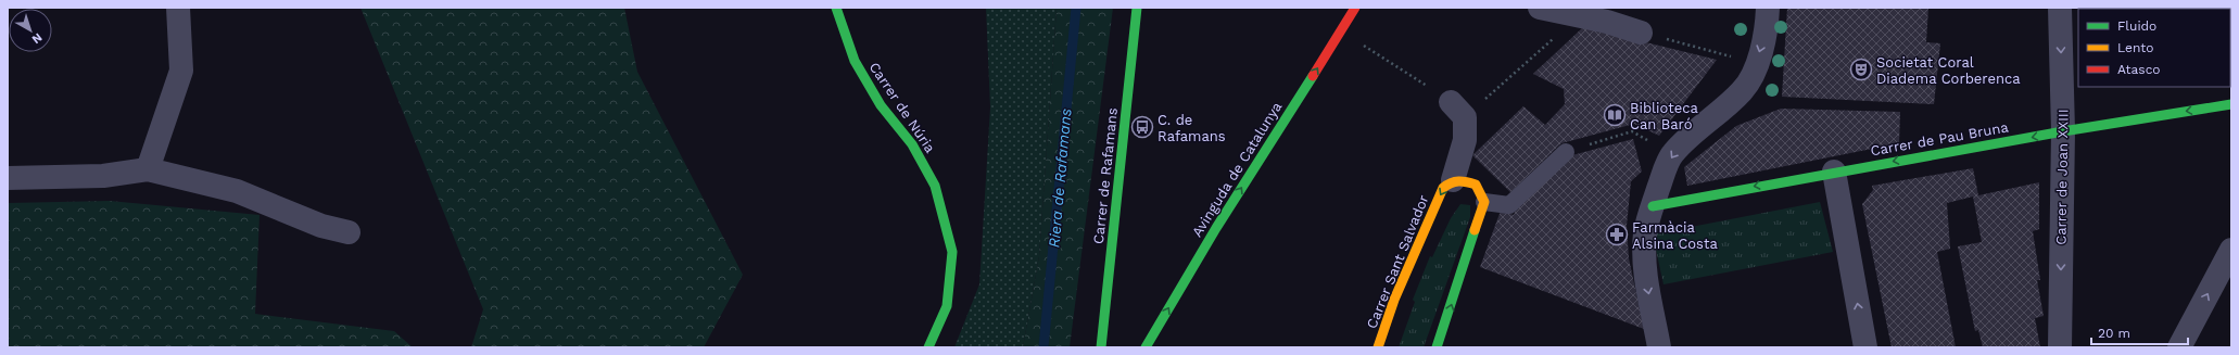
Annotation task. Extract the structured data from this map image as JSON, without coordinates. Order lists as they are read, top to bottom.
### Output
{
  "streets": {
    "street": [
      "Carrer de Núria",
      "Carrer de Pau Bruna",
      "Avinguda de Catalunya",
      "Carrer de Rafamans",
      "Carrer de Joan XXIII",
      "Carrer Sant Salvador"
    ]
  },
  "crossings": [
    ["Carrer de Pau Bruna", "Carrer de Joan XXIII"]
  ],
  "one_way": ["Carrer de Pau Bruna", "Avinguda de Catalunya"],
  "water": ["Riera de Rafamans"],
  "places": {
    "theatre": ["Societat Coral Diadema Corberenca"],
    "library": ["Biblioteca Can Baró"],
    "bus stop": ["C. de Rafamans"],
    "pharmacy": ["Farmàcia Alsina Costa"]
  },
  "legend": ["Fluido", "Lento", "Atasco"],
  "scale_bar": "20 m",
  "north": "bottom right"
}
